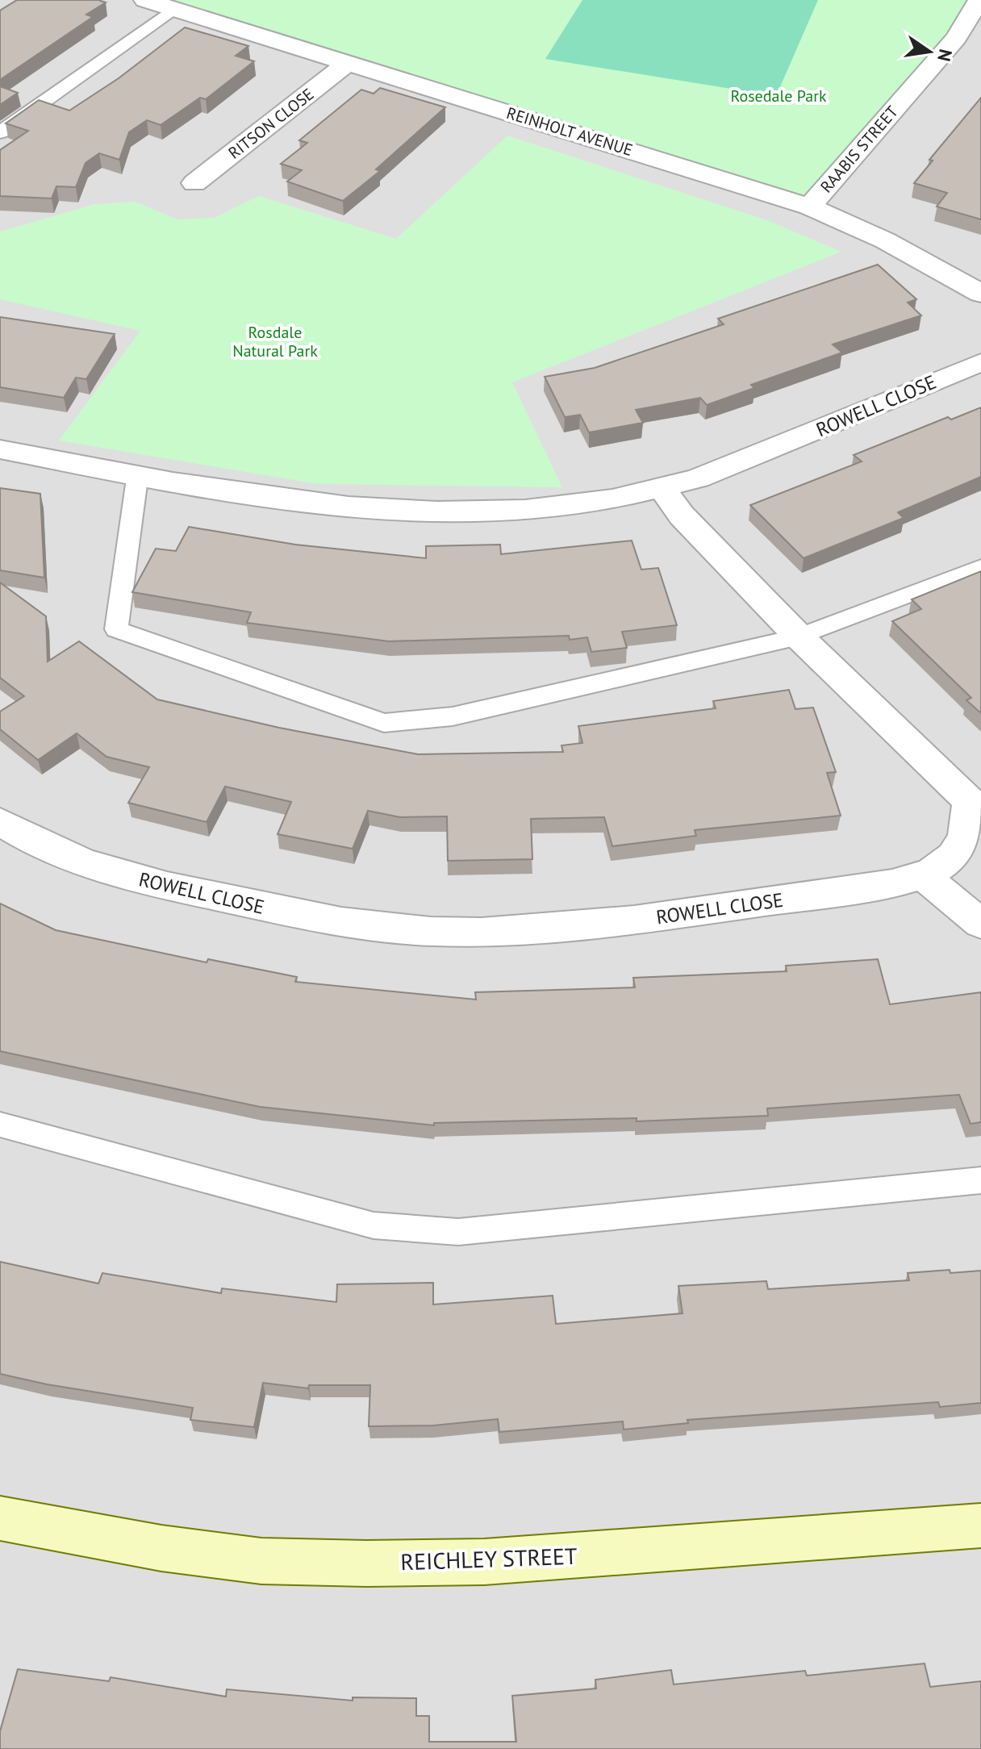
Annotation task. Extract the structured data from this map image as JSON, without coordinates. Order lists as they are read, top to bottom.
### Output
{
  "streets": {
    "street": [
      "RITSON CLOSE",
      "REINHOLT AVENUE",
      "RAABIS STREET",
      "ROWELL CLOSE",
      "REICHLEY STREET"
    ]
  },
  "crossings": [
    ["RITSON CLOSE", "REINHOLT AVENUE"],
    ["REINHOLT AVENUE", "RAABIS STREET"]
  ],
  "parks": ["Rosedale Park", "Rosdale Natural Park"],
  "north": "right"
}
